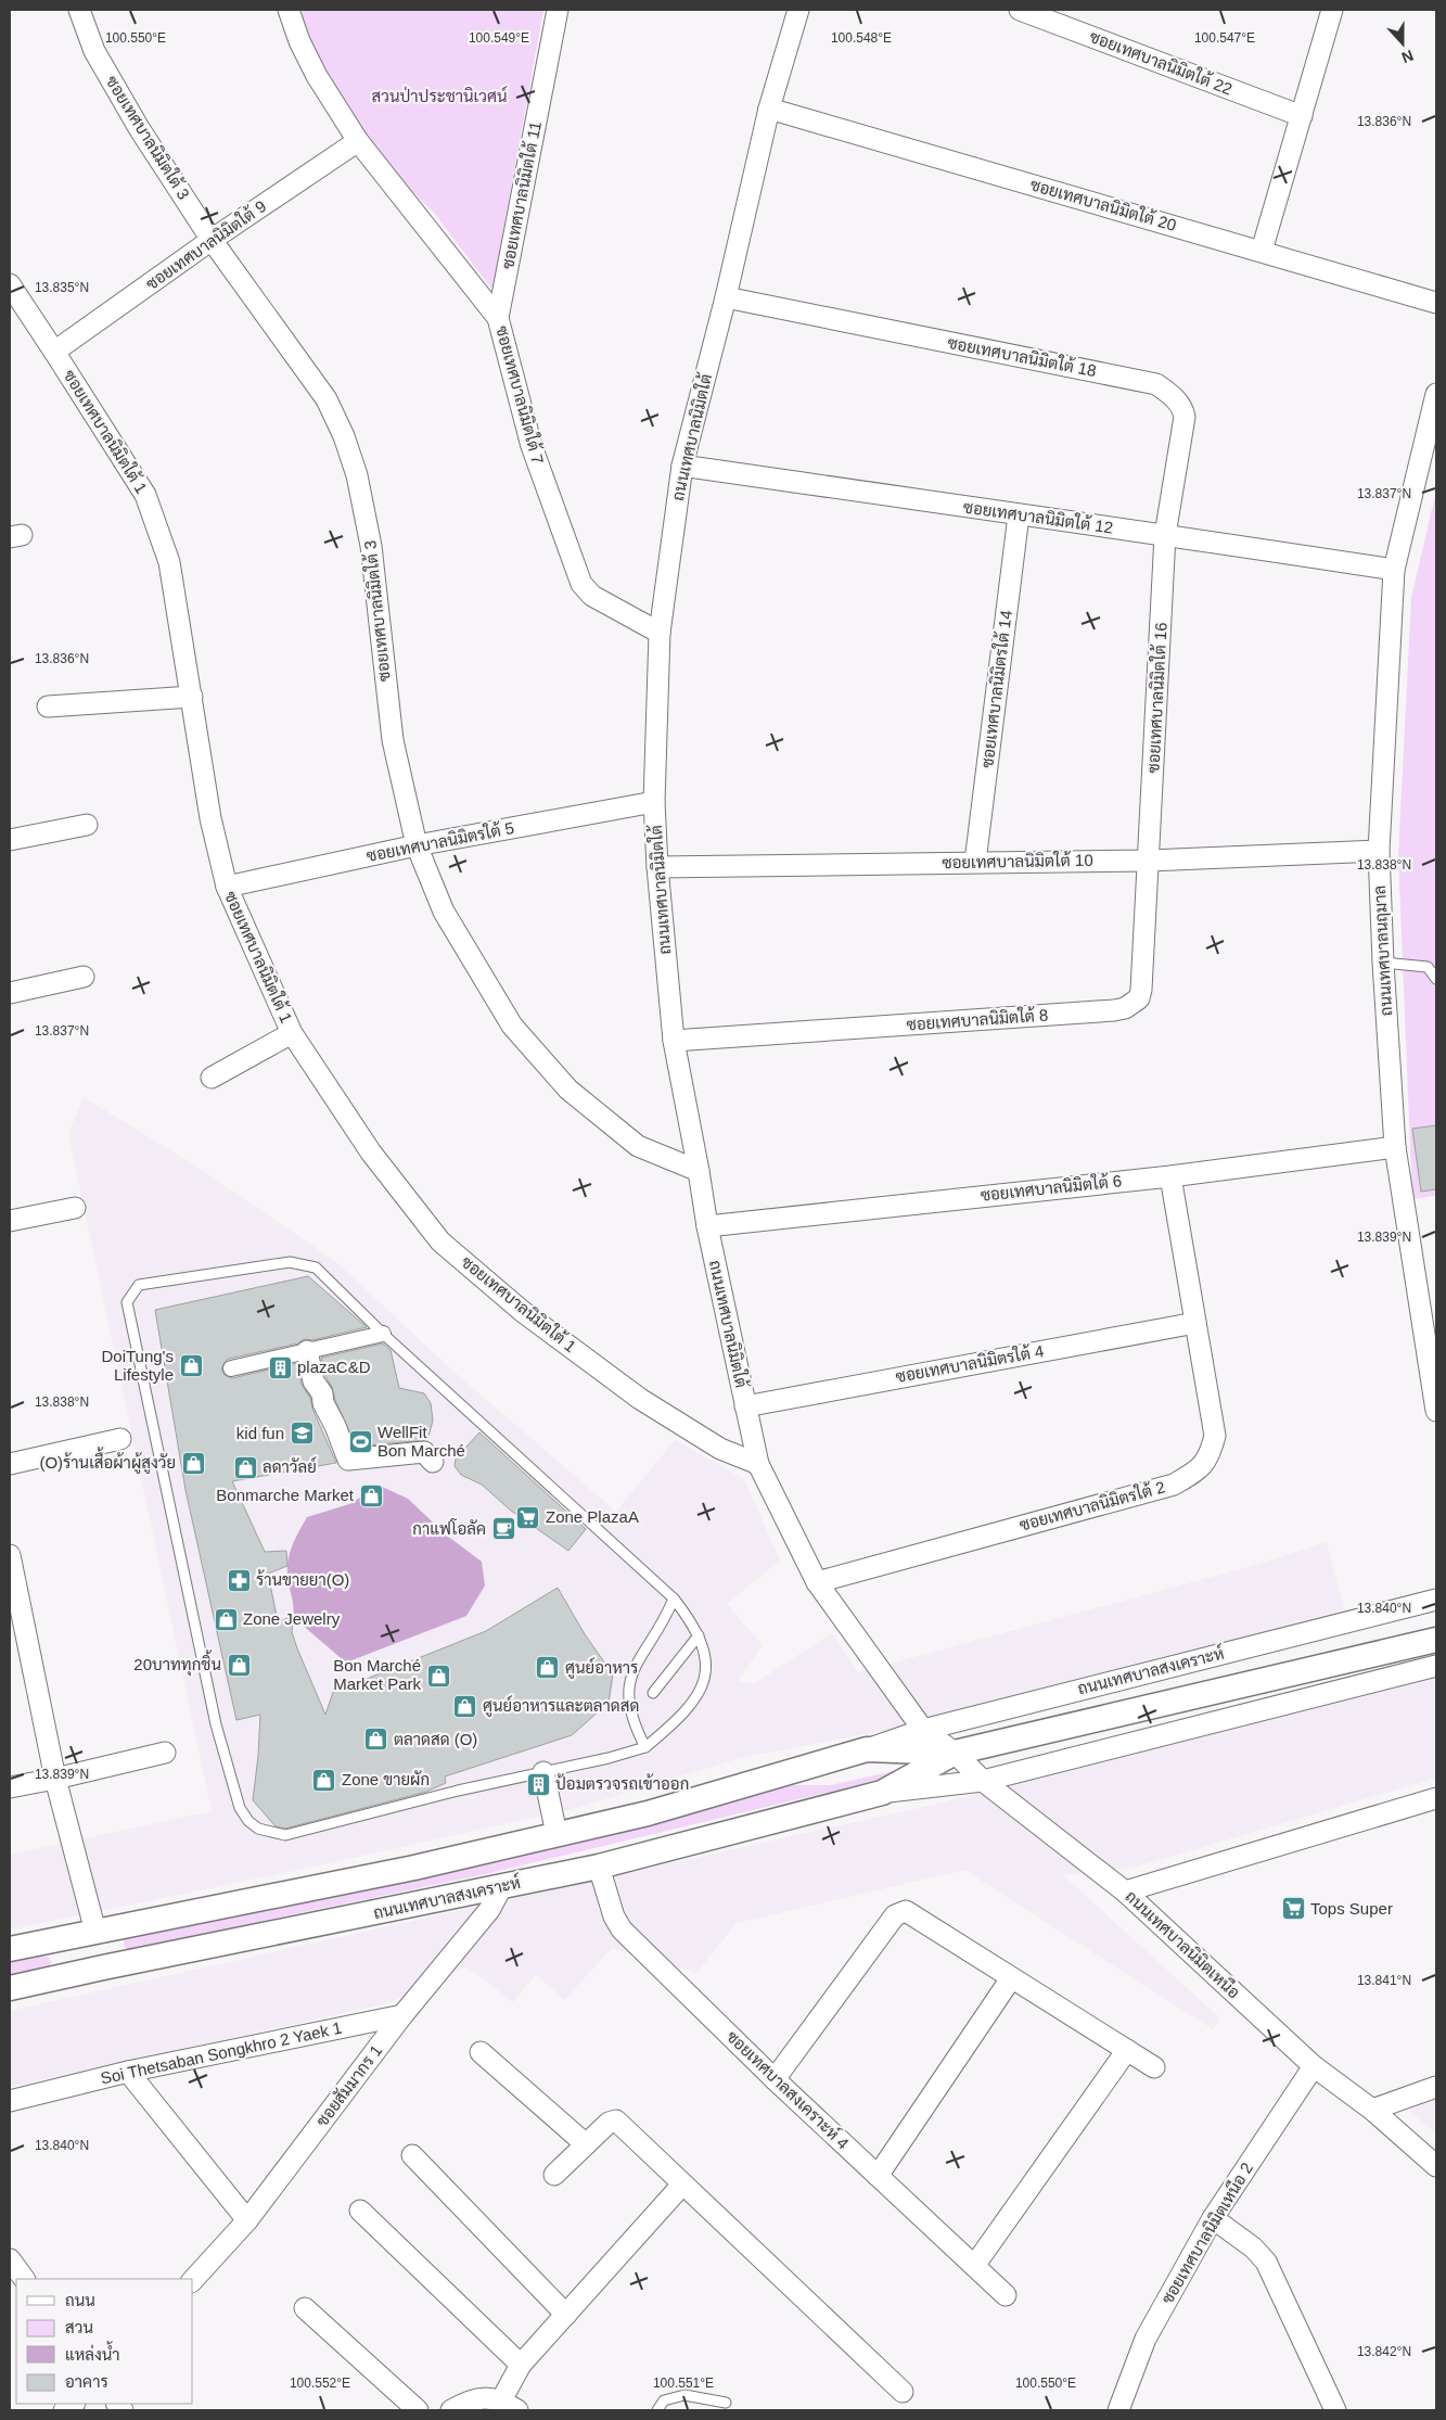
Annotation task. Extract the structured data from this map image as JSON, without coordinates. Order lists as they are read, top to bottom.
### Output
{
  "streets": {
    "street": [
      "ซอยเทศบาลนิมิตใต้ 22",
      "ซอยเทศบาลนิมิตใต้ 3",
      "ซอยเทศบาลนิมิตใต้ 11",
      "ซอยเทศบาลนิมิตใต้ 20",
      "ซอยเทศบาลนิมิตใต้ 9",
      "ซอยเทศบาลนิมิตใต้ 18",
      "ซอยเทศบาลนิมิตใต้ 7",
      "ซอยเทศบาลนิมิตใต้ 1",
      "ถนนเทศบาลนิมิตใต้",
      "ซอยเทศบาลนิมิตใต้ 12",
      "ซอยเทศบาลนิมิตรใต้ 14",
      "ซอยเทศบาลนิมิตใต้ 16",
      "ซอยเทศบาลนิมิตรใต้ 5",
      "ซอยเทศบาลนิมิตใต้ 10",
      "ถนนเทศบาลนฤมาล",
      "ซอยเทศบาลนิมิตใต้ 8",
      "ซอยเทศบาลนิมิตใต้ 6",
      "ซอยเทศบาลนิมิตรใต้ 4",
      "ซอยเทศบาลนิมิตรใต้ 2",
      "ถนนเทศบาลสงเคราะห์",
      "ถนนเทศบาลนิมิตเหนือ",
      "Soi Thetsaban Songkhro 2 Yaek 1",
      "ซอยสัมมากร 1",
      "ซอยเทศบาลสงเคราะห์ 4",
      "ซอยเทศบาลนิมิตเหนือ 2"
    ]
  },
  "crossings": [
    ["ซอยเทศบาลนิมิตใต้ 3", "ซอยเทศบาลนิมิตใต้ 9"],
    ["ซอยเทศบาลนิมิตใต้ 3", "ถนนเทศบาลนิมิตใต้"],
    ["ซอยเทศบาลนิมิตใต้ 3", "ซอยเทศบาลนิมิตรใต้ 5"],
    ["ซอยเทศบาลนิมิตใต้ 11", "ซอยเทศบาลนิมิตใต้ 7"],
    ["ซอยเทศบาลนิมิตใต้ 20", "ถนนเทศบาลนิมิตใต้"],
    ["ซอยเทศบาลนิมิตใต้ 9", "ซอยเทศบาลนิมิตใต้ 7"],
    ["ซอยเทศบาลนิมิตใต้ 9", "ซอยเทศบาลนิมิตใต้ 1"],
    ["ซอยเทศบาลนิมิตใต้ 18", "ถนนเทศบาลนิมิตใต้"],
    ["ซอยเทศบาลนิมิตใต้ 18", "ซอยเทศบาลนิมิตใต้ 12"],
    ["ซอยเทศบาลนิมิตใต้ 18", "ซอยเทศบาลนิมิตใต้ 16"],
    ["ซอยเทศบาลนิมิตใต้ 7", "ถนนเทศบาลนิมิตใต้"],
    ["ซอยเทศบาลนิมิตใต้ 1", "ถนนเทศบาลนิมิตใต้"],
    ["ซอยเทศบาลนิมิตใต้ 1", "ซอยเทศบาลนิมิตรใต้ 5"],
    ["ถนนเทศบาลนิมิตใต้", "ซอยเทศบาลนิมิตใต้ 12"],
    ["ถนนเทศบาลนิมิตใต้", "ซอยเทศบาลนิมิตรใต้ 5"],
    ["ถนนเทศบาลนิมิตใต้", "ซอยเทศบาลนิมิตใต้ 10"],
    ["ถนนเทศบาลนิมิตใต้", "ซอยเทศบาลนิมิตใต้ 8"],
    ["ถนนเทศบาลนิมิตใต้", "ซอยเทศบาลนิมิตใต้ 6"],
    ["ถนนเทศบาลนิมิตใต้", "ซอยเทศบาลนิมิตรใต้ 4"],
    ["ถนนเทศบาลนิมิตใต้", "ซอยเทศบาลนิมิตรใต้ 2"],
    ["ถนนเทศบาลนิมิตใต้", "ถนนเทศบาลสงเคราะห์"],
    ["ถนนเทศบาลนิมิตใต้", "ถนนเทศบาลนิมิตเหนือ"],
    ["ซอยเทศบาลนิมิตใต้ 12", "ซอยเทศบาลนิมิตรใต้ 14"],
    ["ซอยเทศบาลนิมิตใต้ 12", "ซอยเทศบาลนิมิตใต้ 16"],
    ["ซอยเทศบาลนิมิตใต้ 12", "ถนนเทศบาลนฤมาล"],
    ["ซอยเทศบาลนิมิตรใต้ 14", "ซอยเทศบาลนิมิตใต้ 10"],
    ["ซอยเทศบาลนิมิตใต้ 16", "ซอยเทศบาลนิมิตใต้ 10"],
    ["ซอยเทศบาลนิมิตใต้ 16", "ซอยเทศบาลนิมิตใต้ 8"],
    ["ซอยเทศบาลนิมิตใต้ 10", "ถนนเทศบาลนฤมาล"],
    ["ซอยเทศบาลนิมิตใต้ 10", "ซอยเทศบาลนิมิตใต้ 8"],
    ["ถนนเทศบาลนฤมาล", "ซอยเทศบาลนิมิตใต้ 6"],
    ["ซอยเทศบาลนิมิตใต้ 6", "ซอยเทศบาลนิมิตรใต้ 2"],
    ["ซอยเทศบาลนิมิตรใต้ 4", "ซอยเทศบาลนิมิตรใต้ 2"],
    ["ถนนเทศบาลสงเคราะห์", "ถนนเทศบาลนิมิตเหนือ"],
    ["ถนนเทศบาลสงเคราะห์", "ซอยสัมมากร 1"],
    ["ถนนเทศบาลสงเคราะห์", "ซอยเทศบาลสงเคราะห์ 4"],
    ["ถนนเทศบาลนิมิตเหนือ", "ซอยเทศบาลนิมิตเหนือ 2"],
    ["Soi Thetsaban Songkhro 2 Yaek 1", "ซอยสัมมากร 1"]
  ],
  "parks": ["สวนป่าประชานิเวศน์"],
  "places": {
    "shop": [
      "DoiTung's Lifestyle",
      "(O)ร้านเสื้อผ้าผู้สูงวัย",
      "ลดาวัลย์",
      "Bonmarche Market",
      "Zone Jewelry",
      "20บาททุกชิ้น",
      "ศูนย์อาหาร",
      "Bon Marché Market Park",
      "ศูนย์อาหารและตลาดสด",
      "ตลาดสด (O)",
      "Zone ขายผัก"
    ],
    "building": ["plazaC&D", "ป้อมตรวจรถเข้าออก"],
    "school or university": ["kid fun"],
    "sports": ["WellFit Bon Marché"],
    "supermarket": ["Zone PlazaA", "Tops Super"],
    "cafe": ["กาแฟโอลัค"],
    "pharmacy": ["ร้านขายยา(O)"]
  },
  "legend": [
    "ถนน",
    "สวน",
    "แหล่งน้ำ",
    "อาคาร"
  ],
  "north": "bottom",
  "coordinates": [
    "100.550°E",
    "100.549°E",
    "100.548°E",
    "100.547°E",
    "13.836°N",
    "13.835°N",
    "13.837°N",
    "13.838°N",
    "13.839°N",
    "13.840°N",
    "13.841°N",
    "13.842°N",
    "100.552°E",
    "100.551°E"
  ]
}
